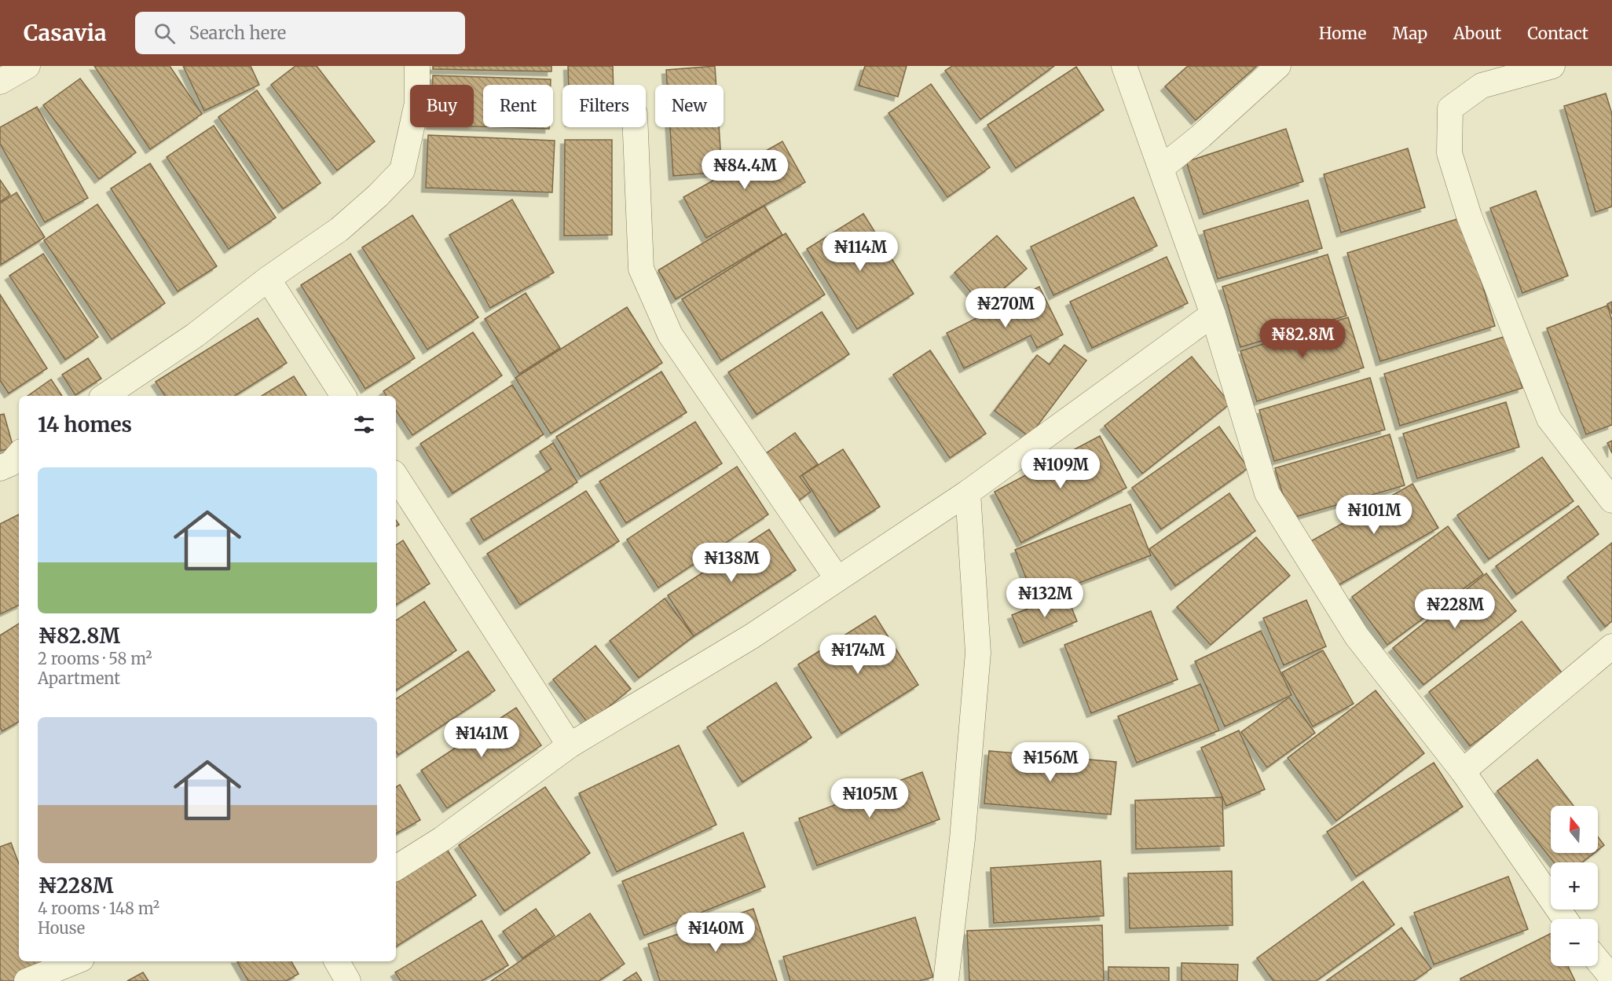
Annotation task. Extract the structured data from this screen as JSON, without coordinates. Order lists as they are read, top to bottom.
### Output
{
  "north": "top",
  "page": {
    "header": "Casavia",
    "search": "Search here",
    "nav": [
      "Home",
      "Map",
      "About",
      "Contact"
    ],
    "chip": [
      "Buy",
      "Rent",
      "Filters",
      "New"
    ],
    "price": [
      "₦84.4M",
      "₦114M",
      "₦270M",
      "₦82.8M",
      "₦109M",
      "₦101M",
      "₦138M",
      "₦132M",
      "₦228M",
      "₦174M",
      "₦141M",
      "₦156M",
      "₦105M",
      "₦140M"
    ],
    "heading": "14 homes",
    "list": [
      {
        "name": "₦82.8M",
        "note": "2 rooms · 58 m² · Apartment"
      },
      {
        "name": "₦228M",
        "note": "4 rooms · 148 m² · House"
      }
    ],
    "map_buttons": ["+", "−"]
  }
}
